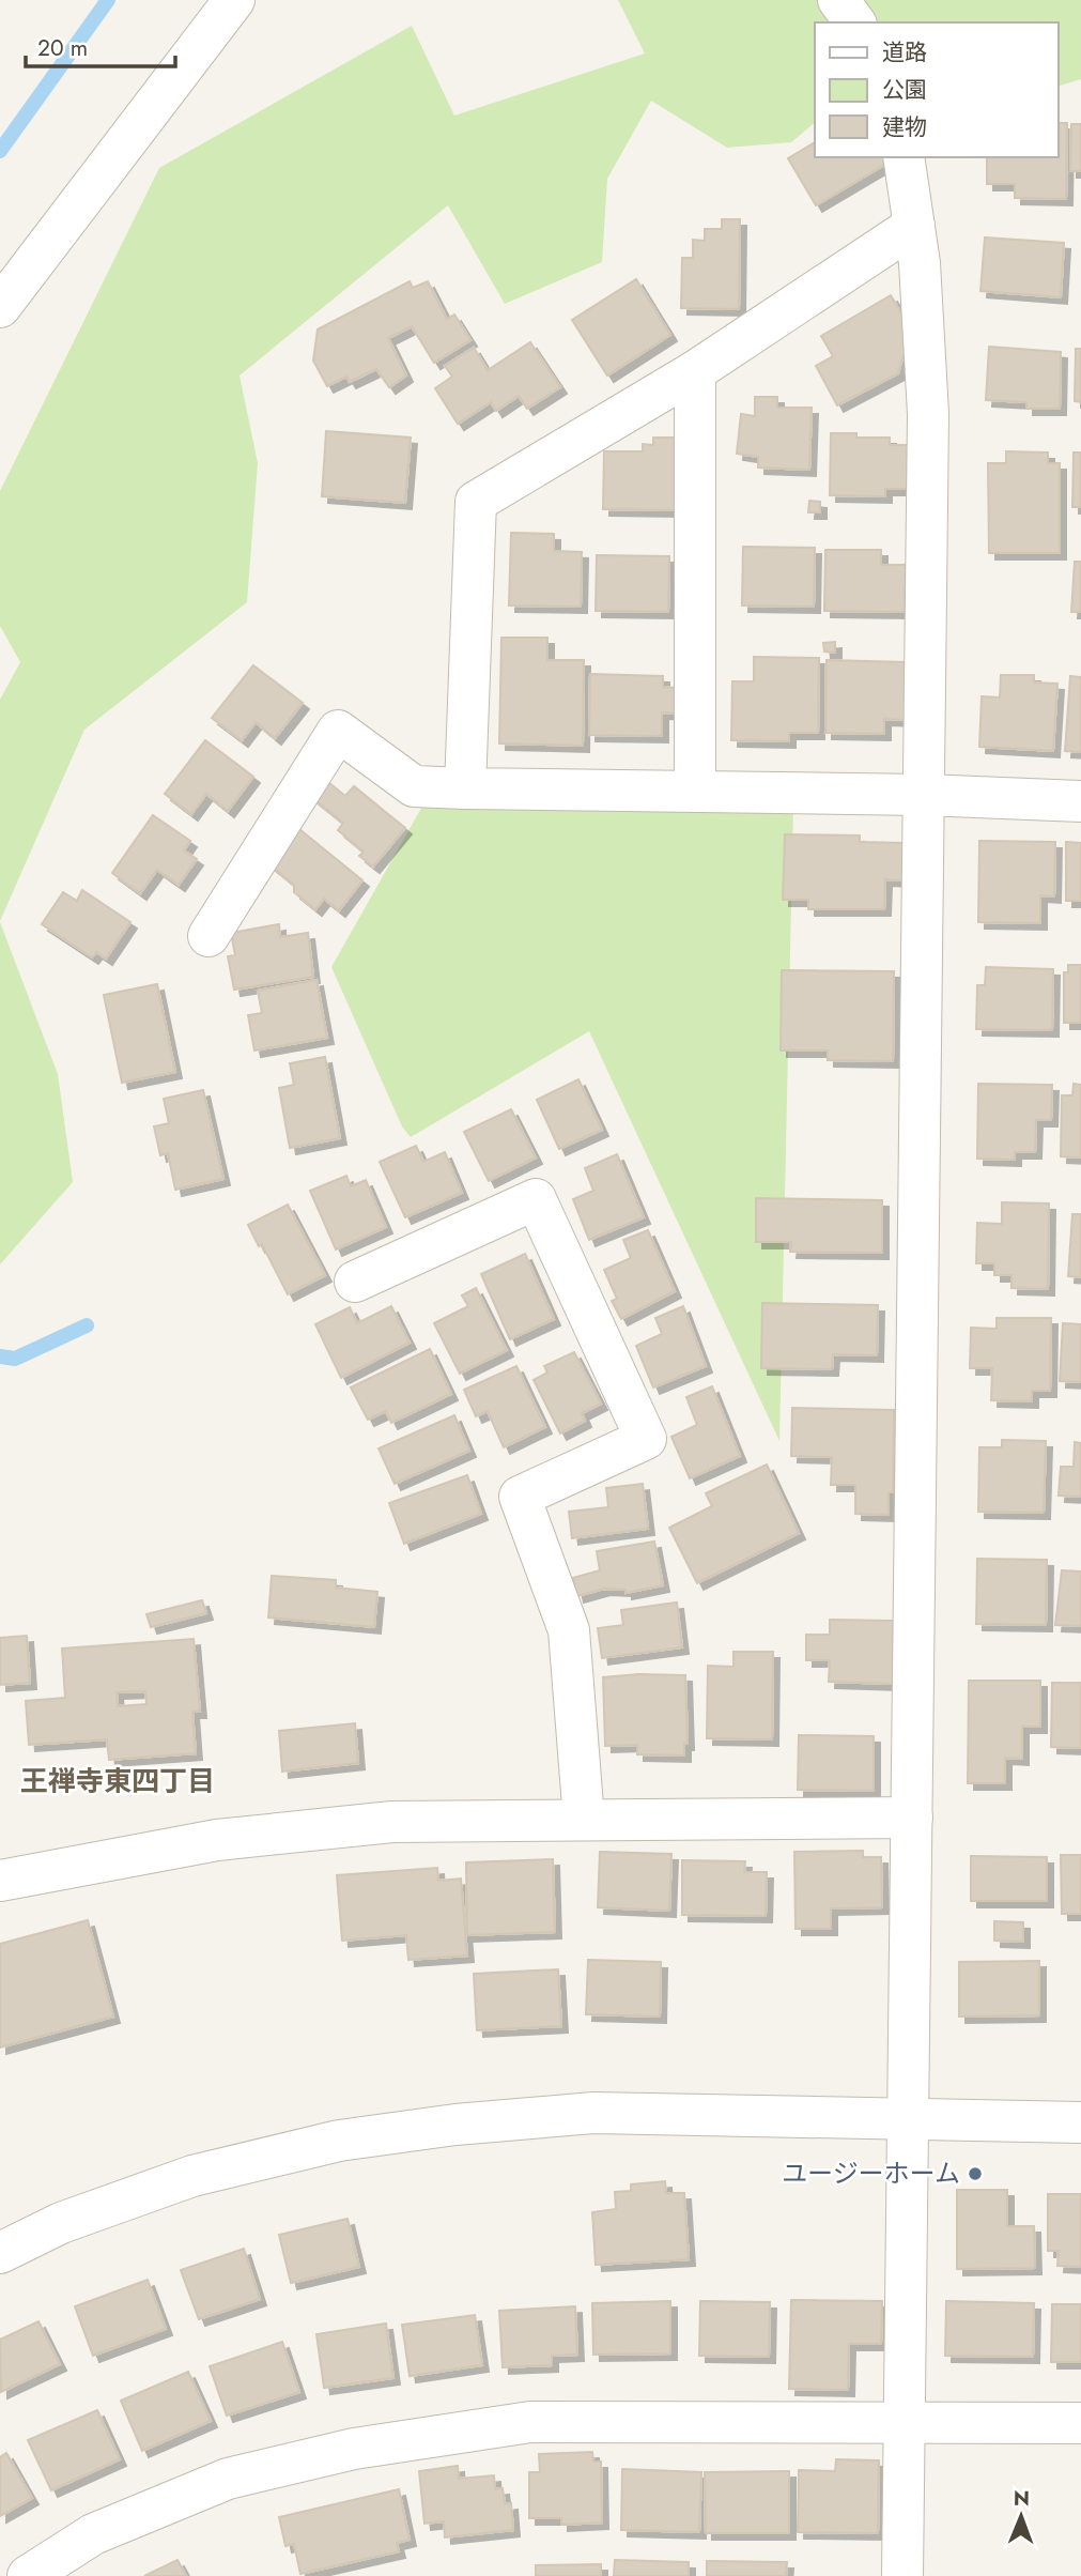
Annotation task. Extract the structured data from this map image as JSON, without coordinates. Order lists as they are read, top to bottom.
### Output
{
  "districts": ["王禅寺東四丁目"],
  "places": ["ユージーホーム"],
  "legend": ["道路", "公園", "建物"],
  "scale_bar": "20 m",
  "north": "top"
}
